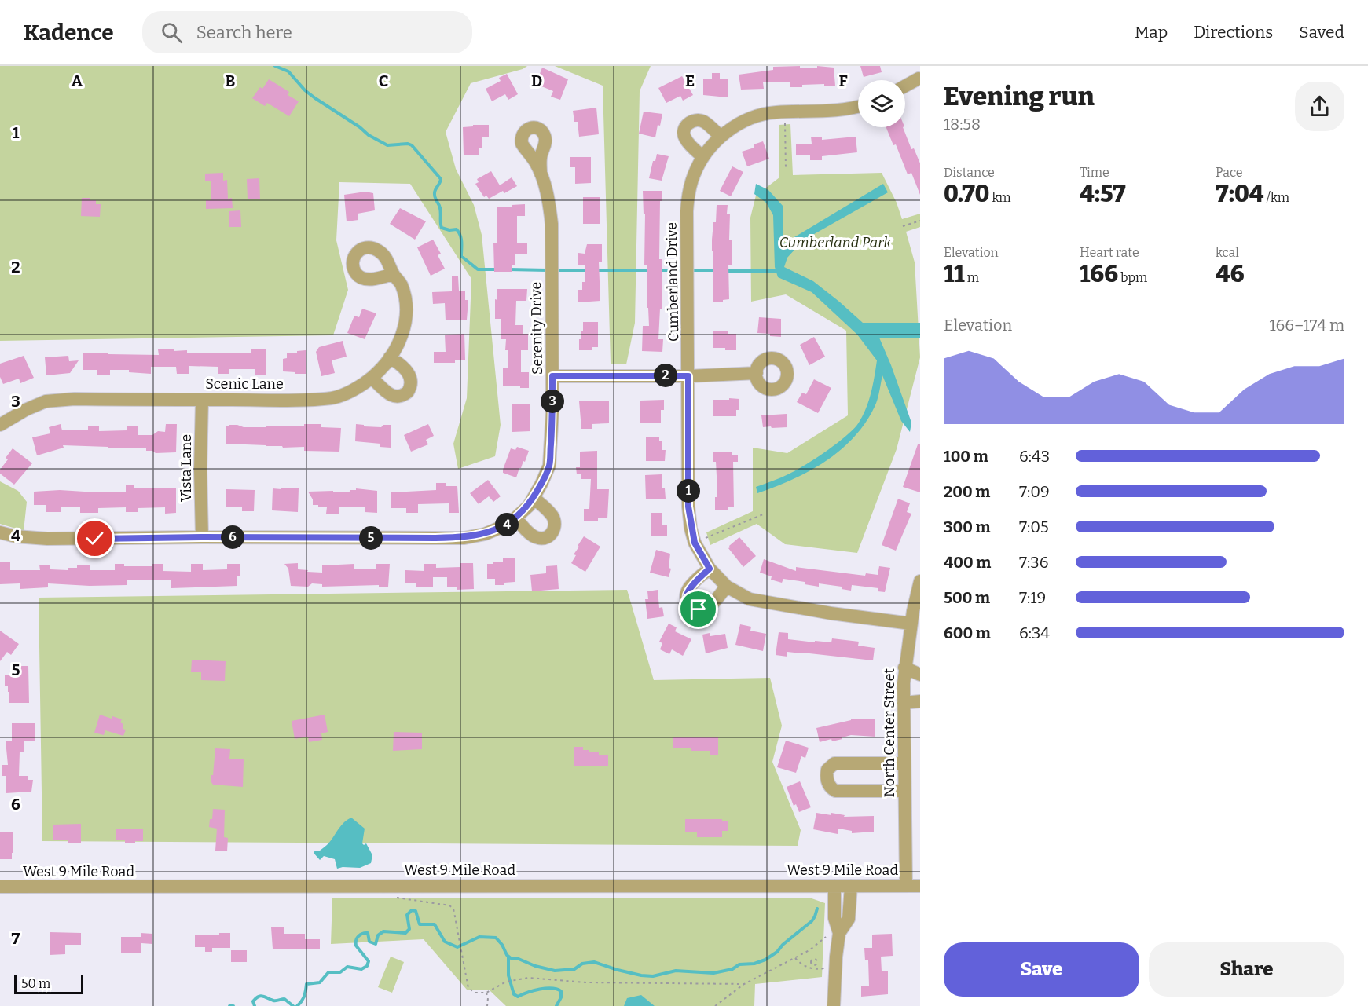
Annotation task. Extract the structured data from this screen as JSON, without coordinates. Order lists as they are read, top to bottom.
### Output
{
  "streets": {
    "street": [
      "Cumberland Drive",
      "Serenity Drive",
      "Scenic Lane",
      "Vista Lane",
      "North Center Street",
      "West 9 Mile Road"
    ]
  },
  "crossings": [
    ["Cumberland Drive", "North Center Street"],
    ["Serenity Drive", "Vista Lane"],
    ["Scenic Lane", "Vista Lane"],
    ["North Center Street", "West 9 Mile Road"]
  ],
  "parks": ["Cumberland Park"],
  "scale_bar": "50 m",
  "page": {
    "header": "Kadence",
    "search": "Search here",
    "nav": ["Map", "Directions", "Saved"],
    "heading": ["Evening run", "18:58"],
    "stats": [
      ["Distance", "0.70 km"],
      ["Time", "4:57"],
      ["Pace", "7:04 /km"],
      ["Elevation", "11 m"],
      ["Heart rate", "166 bpm"],
      ["kcal", "46"]
    ],
    "chart": ["Elevation", "166–174 m"],
    "pins": [
      "2",
      "3",
      "1",
      "4",
      "6",
      "5"
    ],
    "list": [
      {
        "name": "100 m",
        "note": "6:43"
      },
      {
        "name": "200 m",
        "note": "7:09"
      },
      {
        "name": "300 m",
        "note": "7:05"
      },
      {
        "name": "400 m",
        "note": "7:36"
      },
      {
        "name": "500 m",
        "note": "7:19"
      },
      {
        "name": "600 m",
        "note": "6:34"
      }
    ],
    "buttons": ["Save", "Share"],
    "scale": "50 m"
  },
  "grid": {
    "columns": [
      "A",
      "B",
      "C",
      "D",
      "E",
      "F"
    ],
    "rows": [
      "1",
      "2",
      "3",
      "4",
      "5",
      "6",
      "7"
    ]
  }
}
